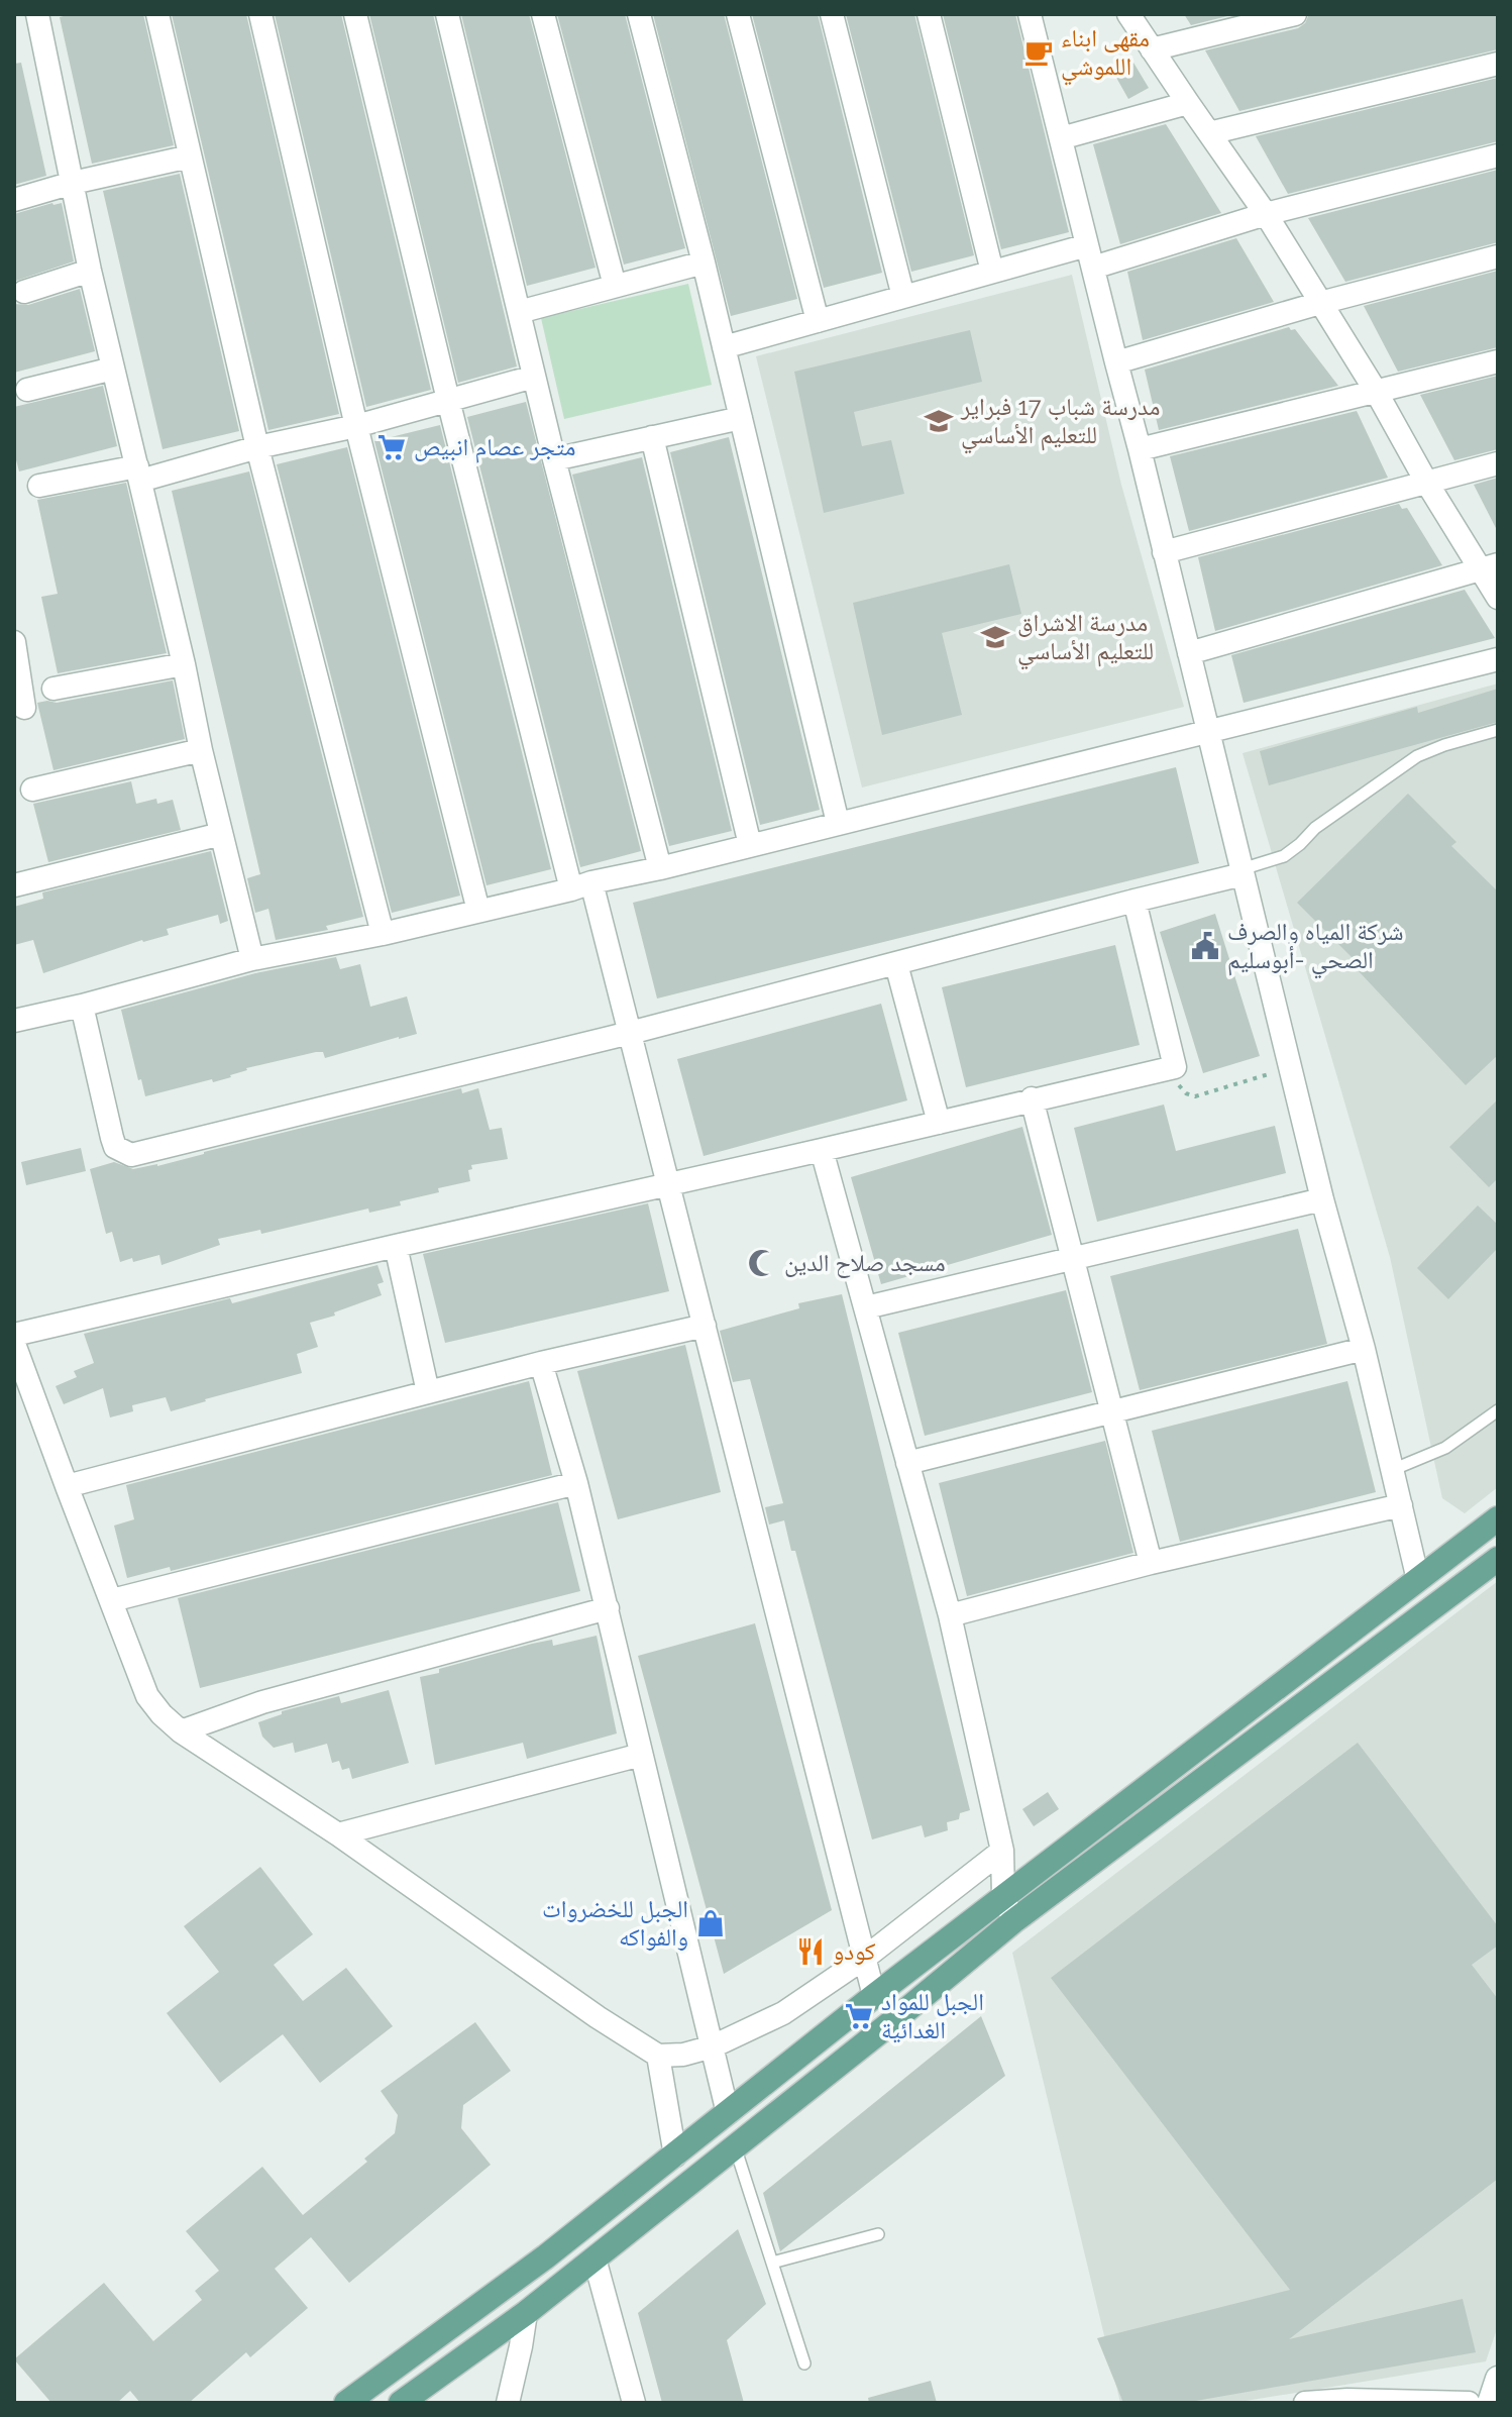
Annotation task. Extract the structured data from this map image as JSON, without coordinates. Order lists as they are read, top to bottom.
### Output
{
  "places": {
    "cafe": ["مقهى ابناء اللموشي"],
    "school or university": ["مدرسة شباب 17 فبراير للتعليم الأساسي", "مدرسة الاشراق للتعليم الأساسي"],
    "supermarket": ["متجر عصام انبيص", "الجبل للمواد الغدائية"],
    "public building": ["شركة المياه والصرف الصحي -أبوسليم"],
    "mosque": ["مسجد صلاح الدين"],
    "shop": ["الجبل للخضروات والفواكه"],
    "restaurant": ["كودو"]
  }
}
